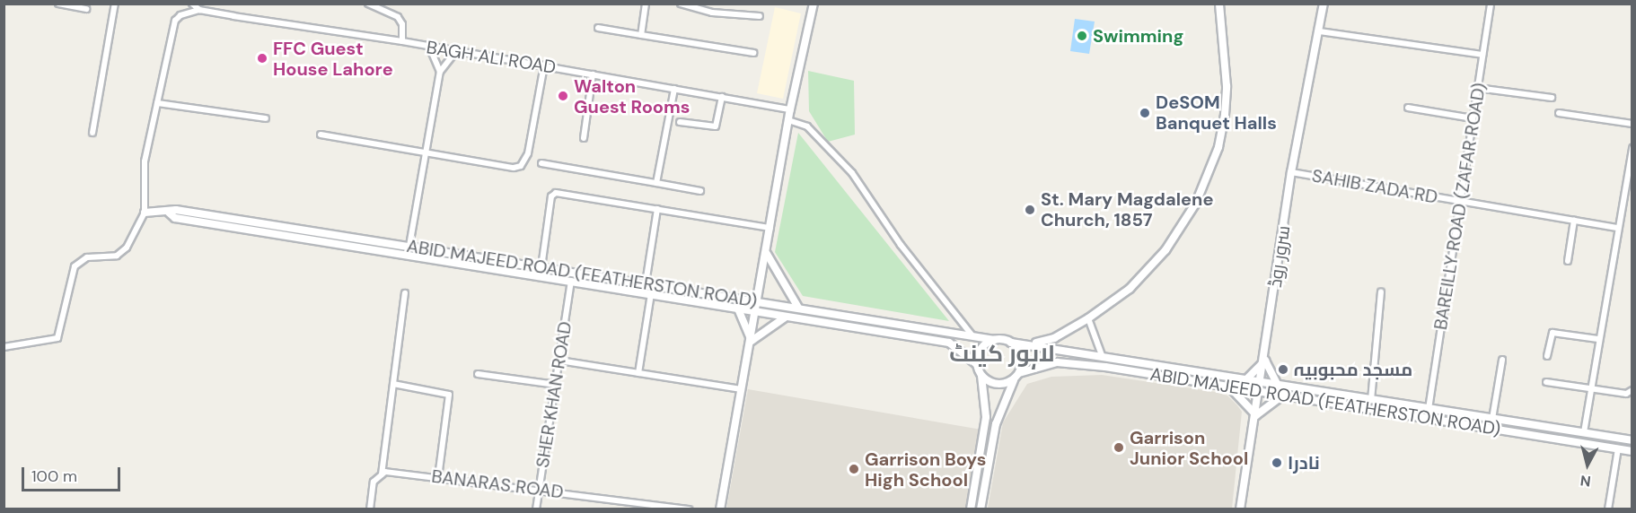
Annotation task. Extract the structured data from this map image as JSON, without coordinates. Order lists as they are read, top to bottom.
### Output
{
  "streets": {
    "main road": ["ABID MAJEED ROAD (FEATHERSTON ROAD)"],
    "street": [
      "BAGH ALI ROAD",
      "SAHIB ZADA RD",
      "BAREILLY ROAD (ZAFAR ROAD)",
      "سرور روڈ",
      "SHER KHAN ROAD",
      "BANARAS ROAD"
    ]
  },
  "crossings": [
    ["SAHIB ZADA RD", "BAREILLY ROAD (ZAFAR ROAD)"],
    ["SAHIB ZADA RD", "سرور روڈ"],
    ["BAREILLY ROAD (ZAFAR ROAD)", "ABID MAJEED ROAD (FEATHERSTON ROAD)"],
    ["سرور روڈ", "ABID MAJEED ROAD (FEATHERSTON ROAD)"],
    ["ABID MAJEED ROAD (FEATHERSTON ROAD)", "SHER KHAN ROAD"],
    ["SHER KHAN ROAD", "BANARAS ROAD"]
  ],
  "districts": ["لاہور کینٹ"],
  "places": [
    "Swimming",
    "FFC Guest House Lahore",
    "Walton Guest Rooms",
    "DeSOM Banquet Halls",
    "St. Mary Magdalene Church, 1857",
    "مسجد محبوبیہ",
    "Garrison Junior School",
    "نادرا",
    "Garrison Boys High School"
  ],
  "scale_bar": "100 m",
  "north": "bottom"
}
